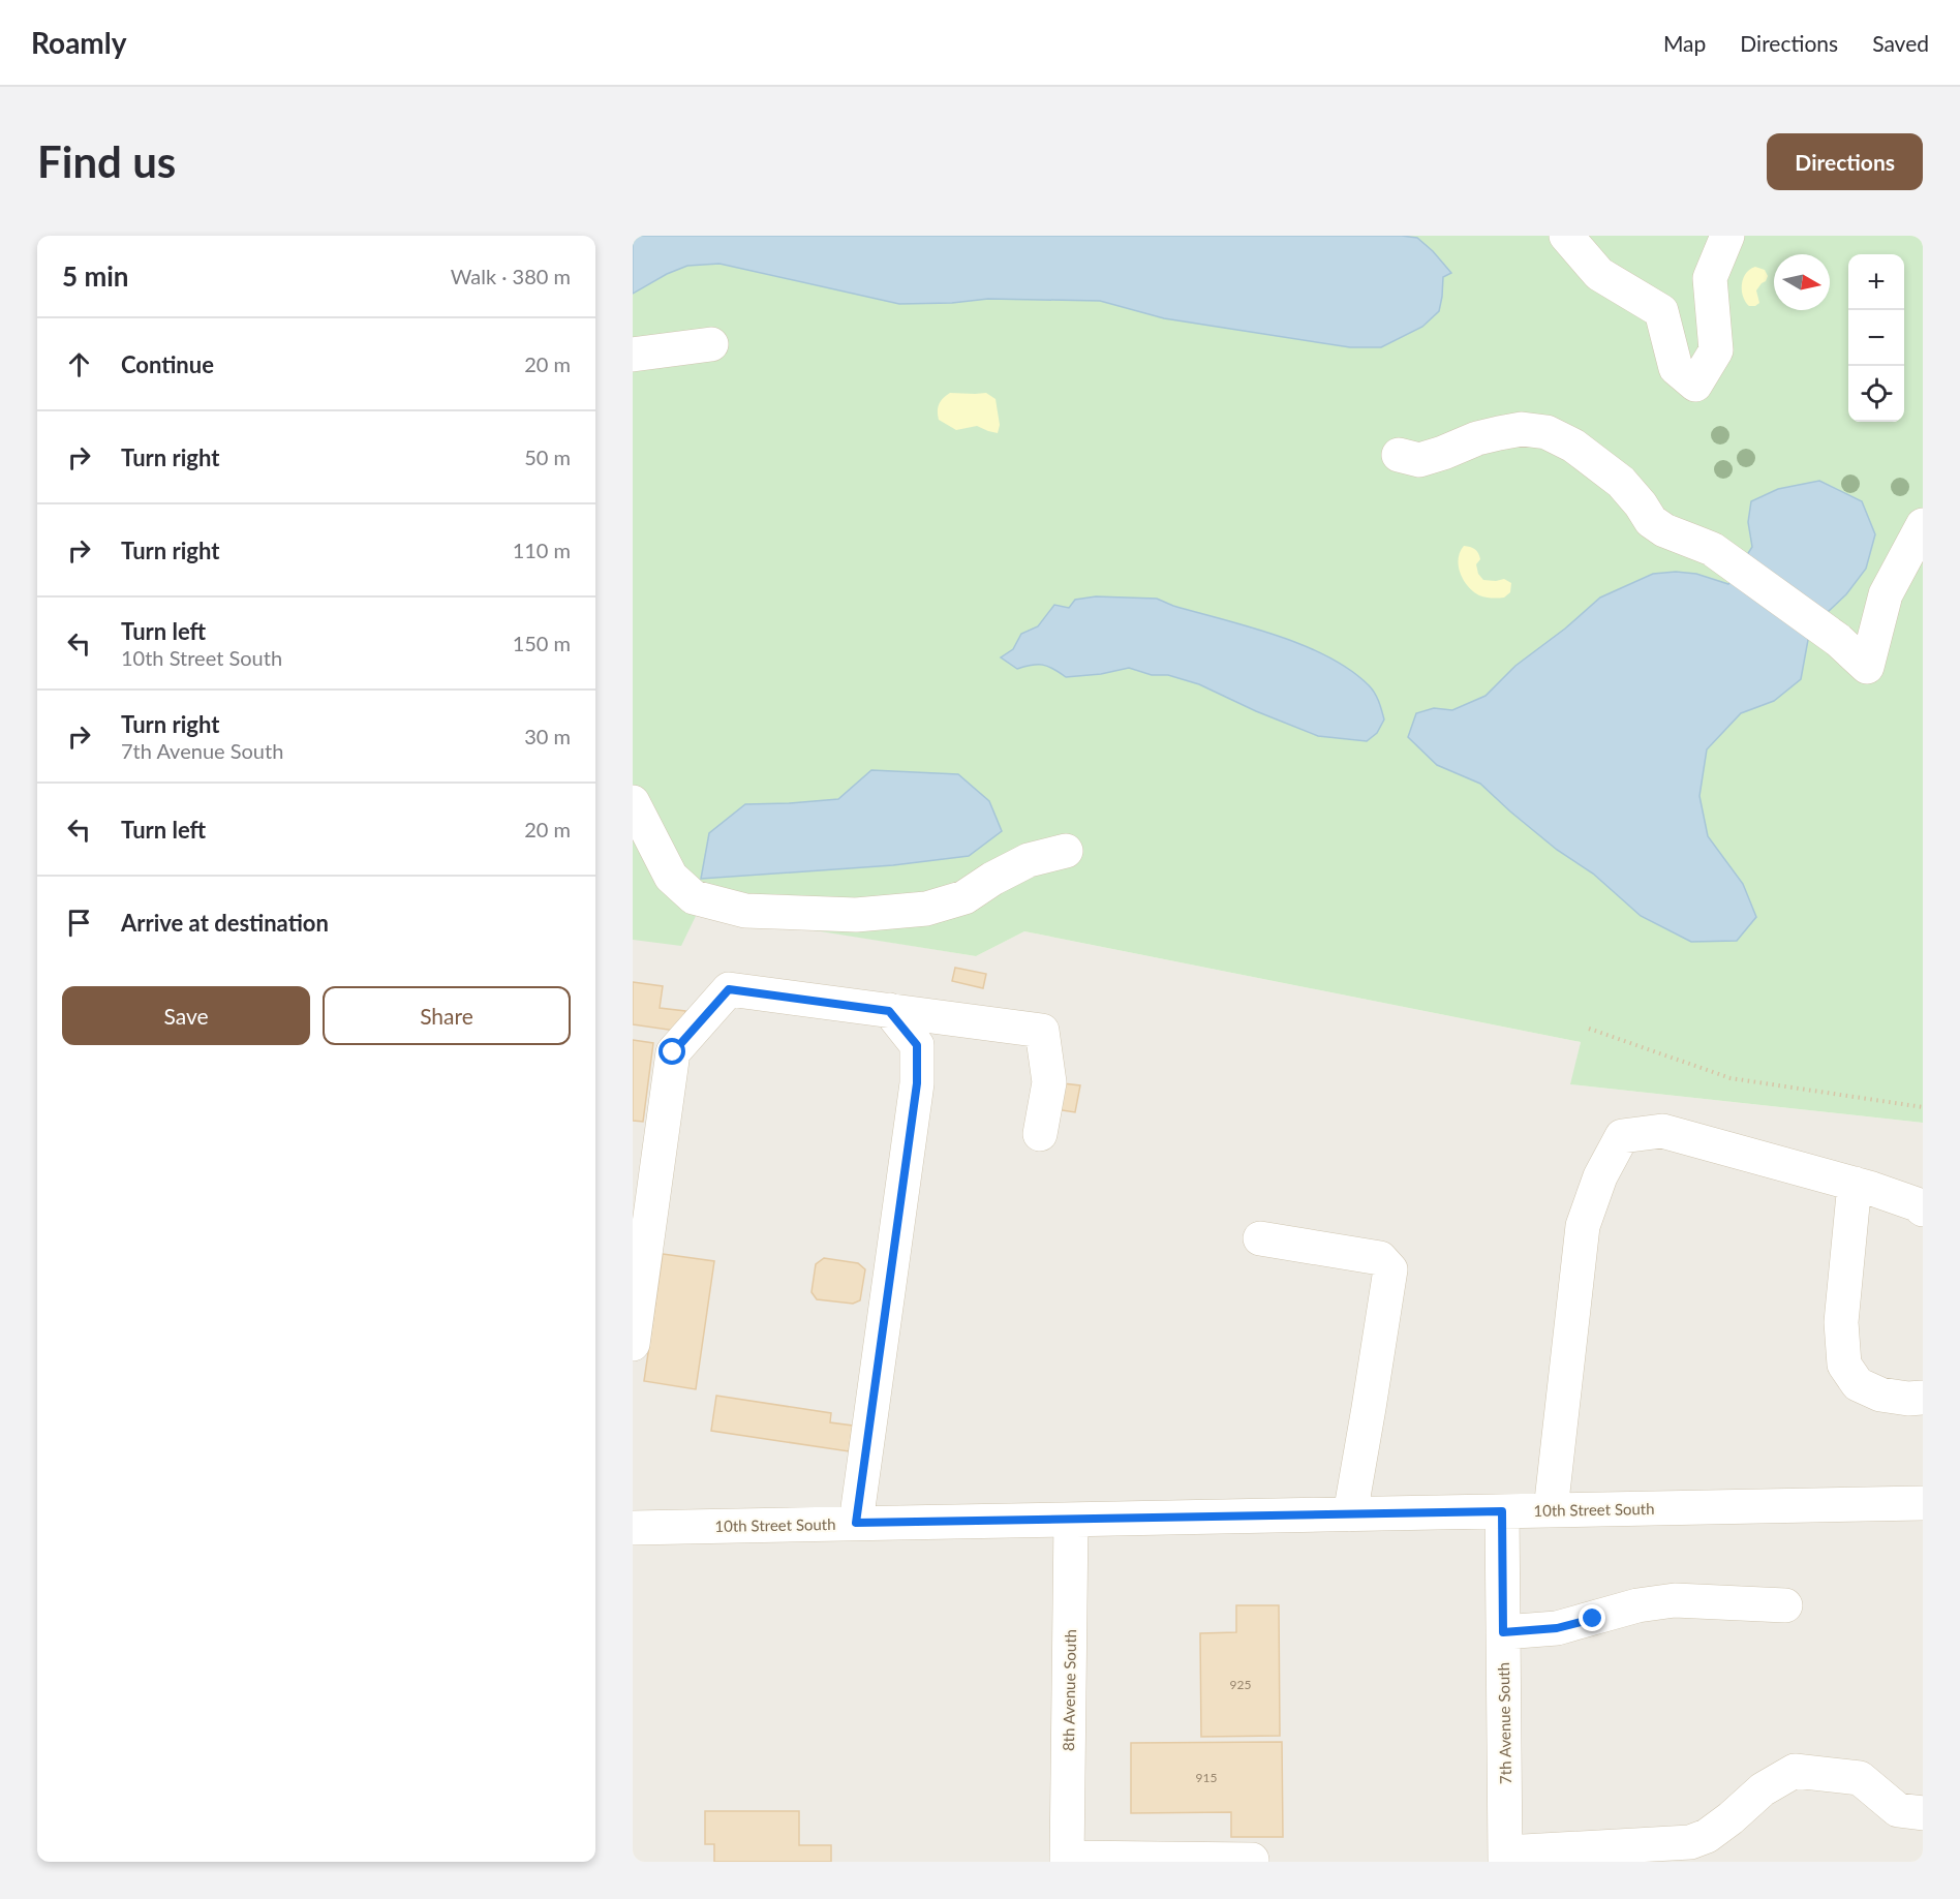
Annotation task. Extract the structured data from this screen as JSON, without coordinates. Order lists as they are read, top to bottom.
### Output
{
  "streets": {
    "street": ["10th Street South", "8th Avenue South", "7th Avenue South"]
  },
  "crossings": [
    ["10th Street South", "8th Avenue South"],
    ["10th Street South", "7th Avenue South"]
  ],
  "house_numbers": ["925", "915"],
  "north": "right",
  "page": {
    "header": "Roamly",
    "nav": ["Map", "Directions", "Saved"],
    "buttons": [
      "Directions",
      ["Save", "Share"]
    ],
    "title": "Find us",
    "heading": ["5 min", "Walk · 380 m"],
    "map_buttons": ["+", "−"],
    "list": [
      ["Continue", "20 m"],
      ["Turn right", "50 m"],
      ["Turn right", "110 m"],
      ["Turn left", "10th Street South", "150 m"],
      ["Turn right", "7th Avenue South", "30 m"],
      ["Turn left", "20 m"],
      "Arrive at destination"
    ]
  }
}
